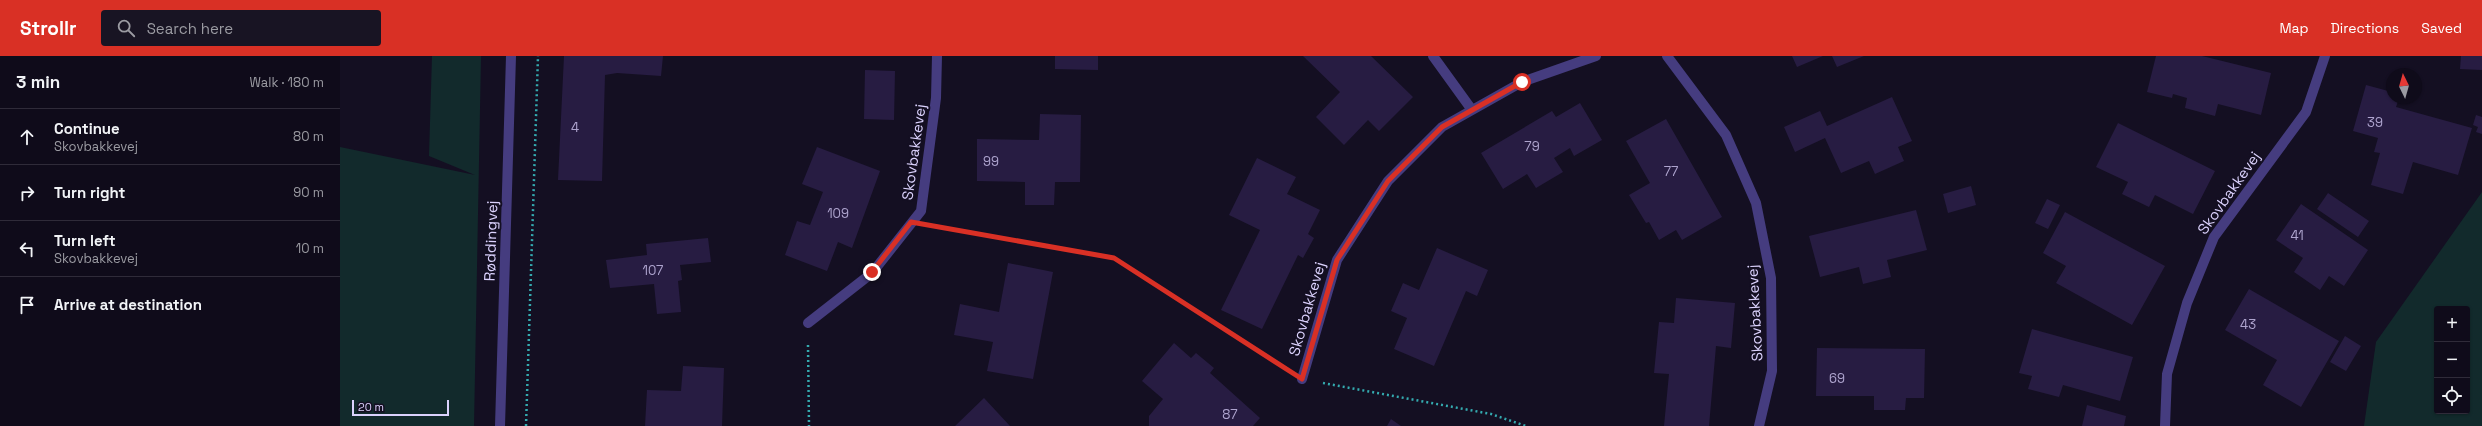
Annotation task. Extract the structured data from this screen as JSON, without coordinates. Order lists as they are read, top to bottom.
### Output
{
  "streets": {
    "street": ["Skovbakkevej", "Røddingvej"]
  },
  "house_numbers": [
    "39",
    "4",
    "79",
    "99",
    "77",
    "109",
    "41",
    "107",
    "43",
    "69",
    "87"
  ],
  "scale_bar": "20 m",
  "north": "top",
  "page": {
    "header": "Strollr",
    "search": "Search here",
    "nav": ["Map", "Directions", "Saved"],
    "heading": ["3 min", "Walk · 180 m"],
    "list": [
      ["Continue", "Skovbakkevej", "80 m"],
      ["Turn right", "90 m"],
      ["Turn left", "Skovbakkevej", "10 m"],
      "Arrive at destination"
    ],
    "map_buttons": ["+", "−"],
    "scale": "20 m"
  }
}
